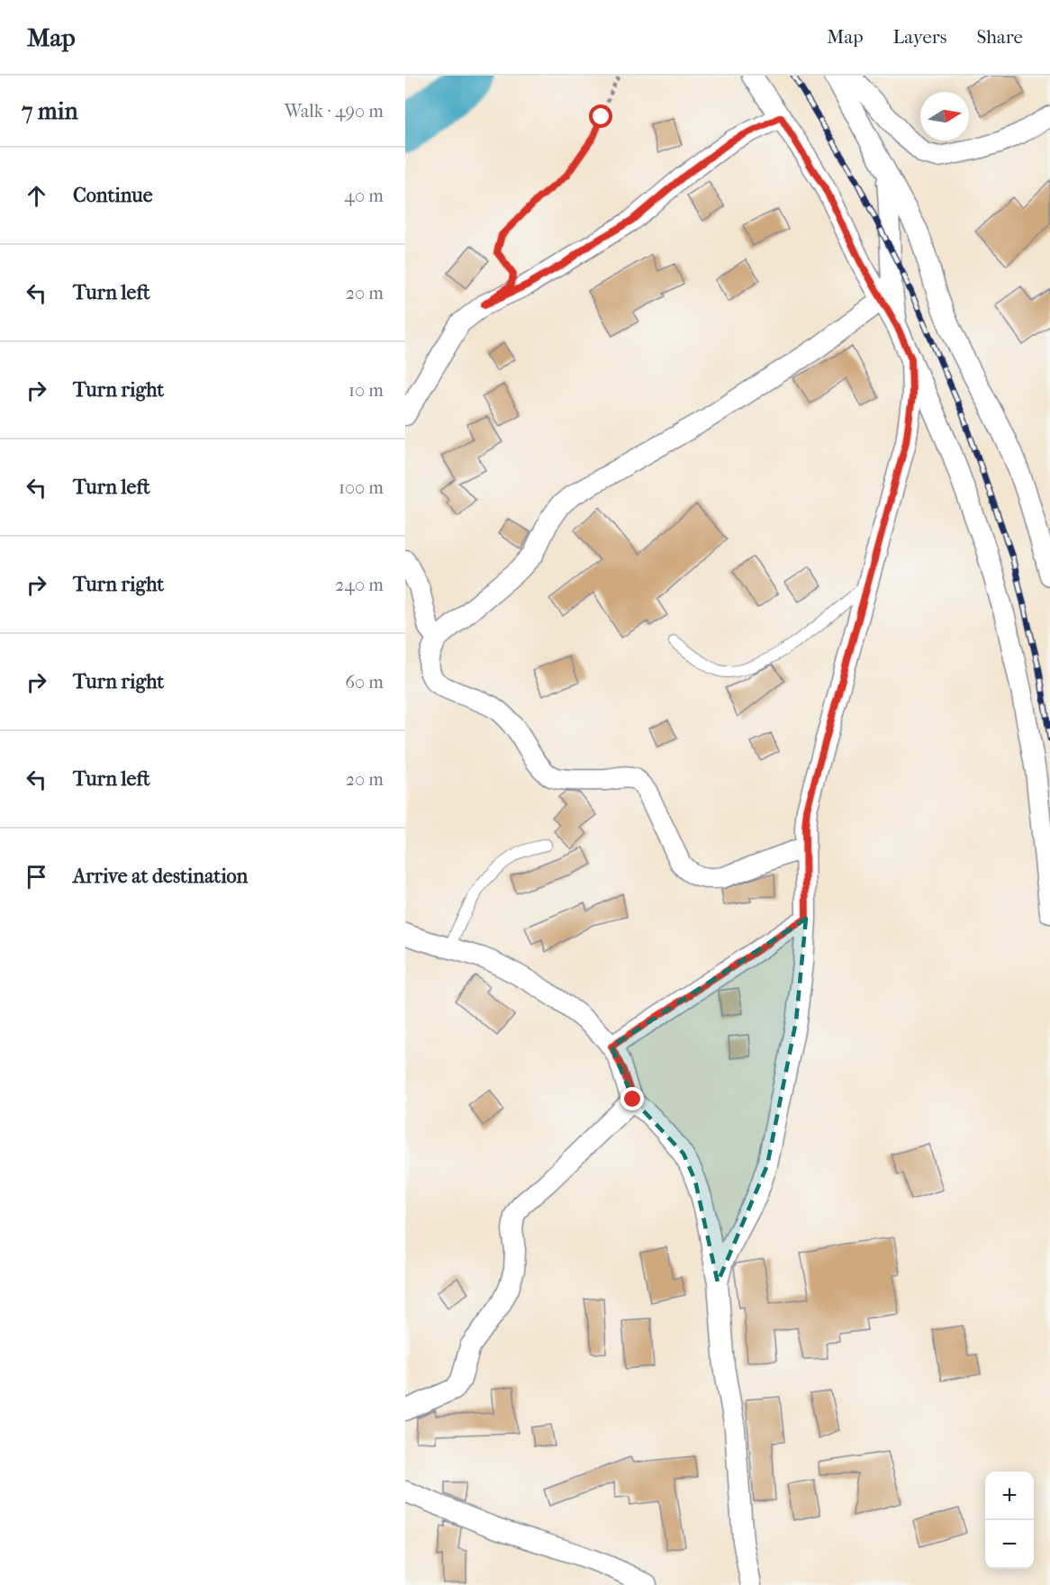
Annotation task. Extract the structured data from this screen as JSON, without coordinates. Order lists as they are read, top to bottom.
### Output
{
  "north": "right",
  "page": {
    "header": "Map",
    "nav": ["Map", "Layers", "Share"],
    "heading": ["7 min", "Walk · 490 m"],
    "list": [
      ["Continue", "40 m"],
      ["Turn left", "20 m"],
      ["Turn right", "10 m"],
      ["Turn left", "100 m"],
      ["Turn right", "240 m"],
      ["Turn right", "60 m"],
      ["Turn left", "20 m"],
      "Arrive at destination"
    ],
    "map_buttons": ["+", "−"]
  }
}
